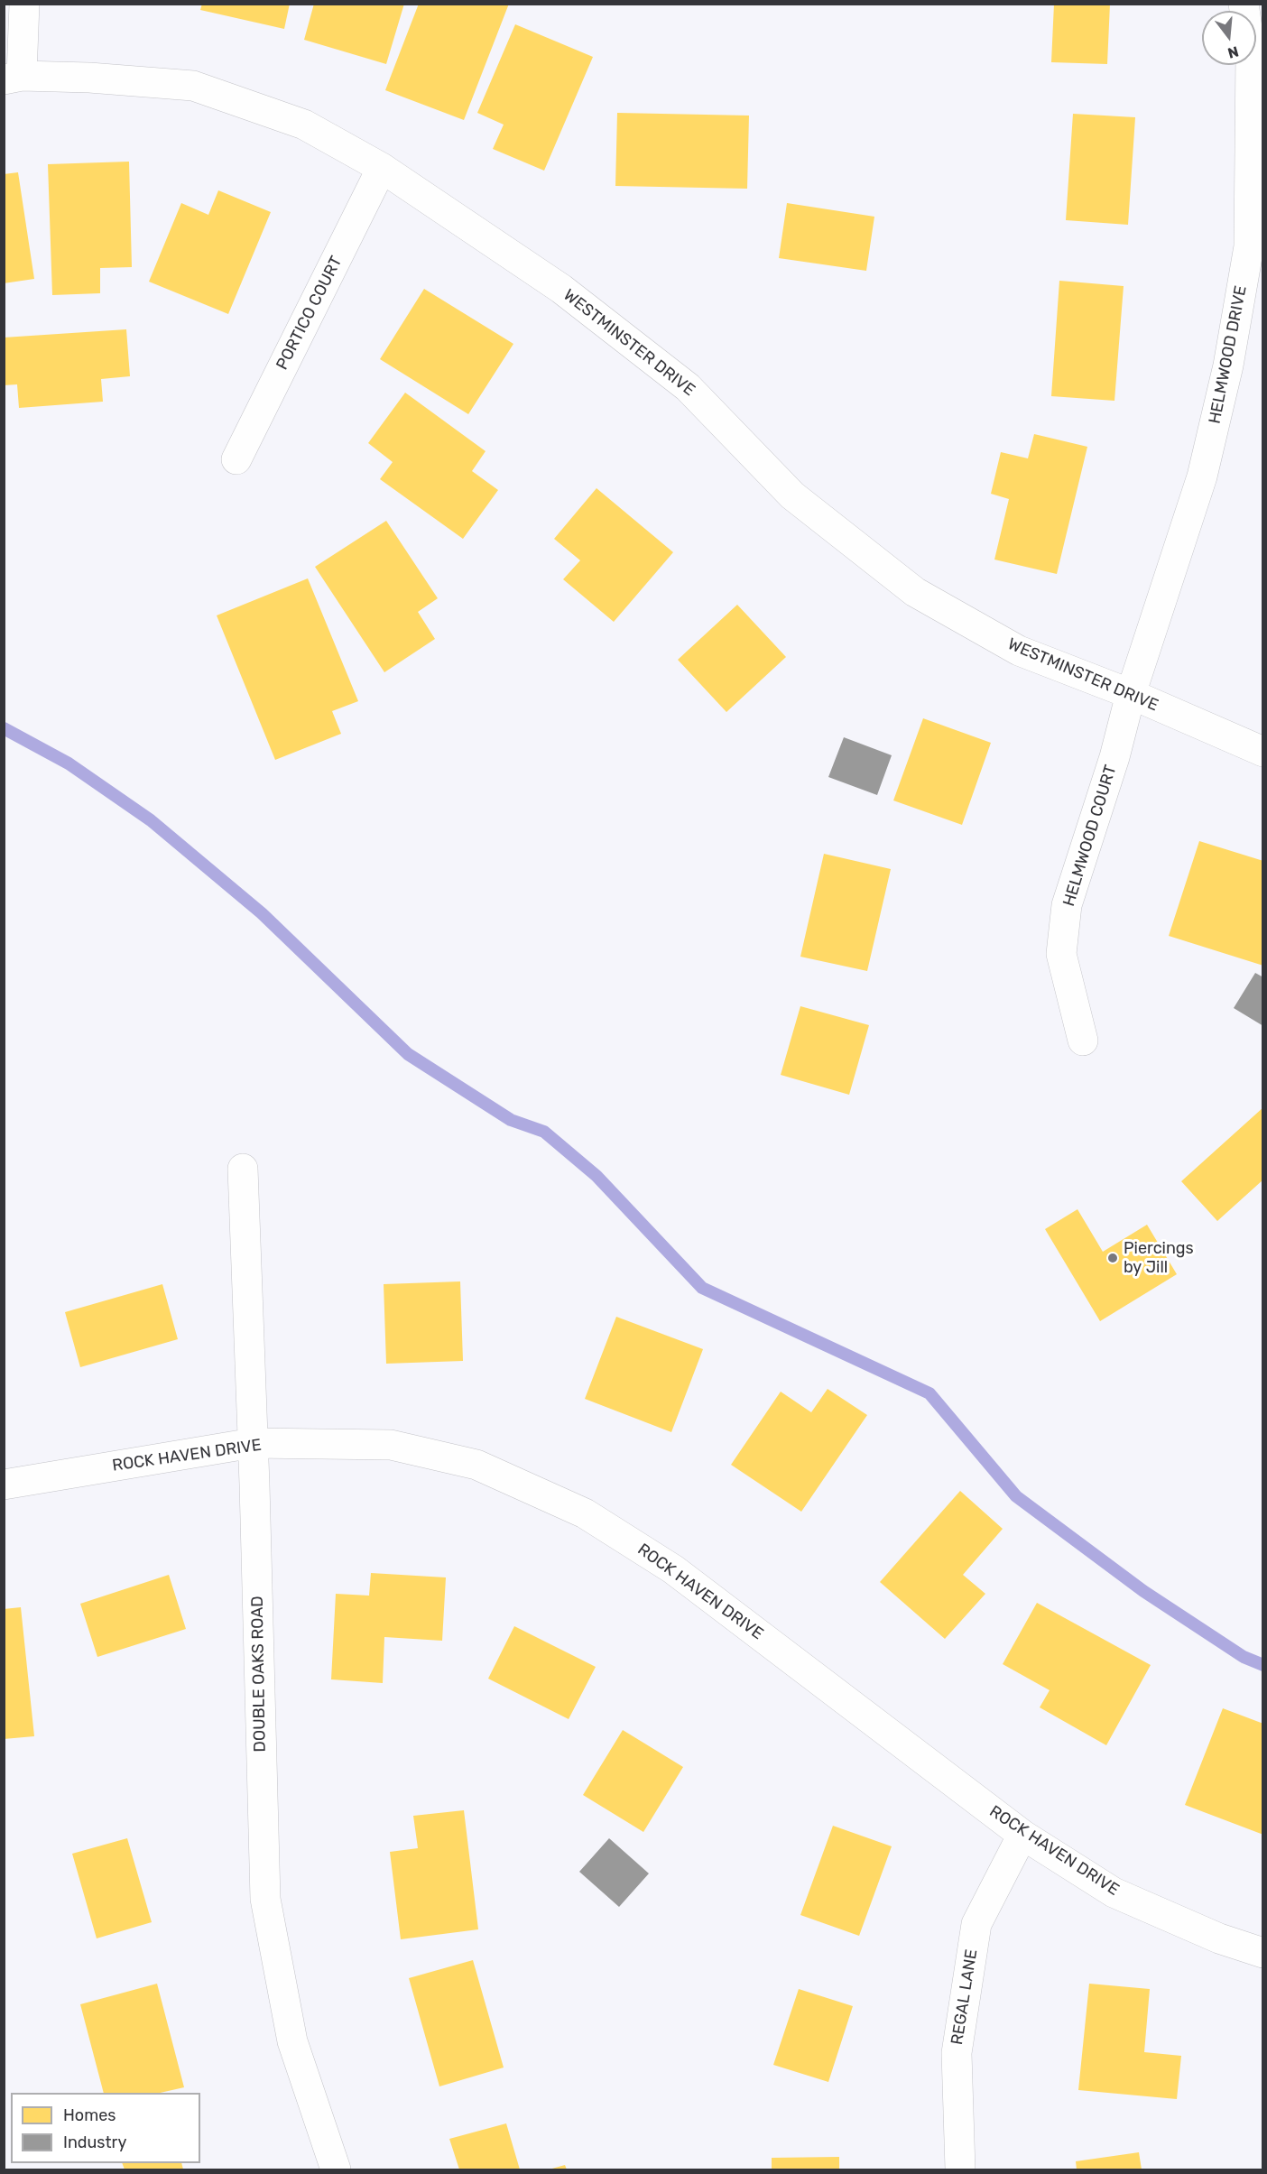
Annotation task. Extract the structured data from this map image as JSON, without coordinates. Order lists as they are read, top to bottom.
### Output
{
  "streets": {
    "street": [
      "PORTICO COURT",
      "WESTMINSTER DRIVE",
      "HELMWOOD DRIVE",
      "HELMWOOD COURT",
      "ROCK HAVEN DRIVE",
      "DOUBLE OAKS ROAD",
      "REGAL LANE"
    ]
  },
  "crossings": [
    ["PORTICO COURT", "WESTMINSTER DRIVE"],
    ["WESTMINSTER DRIVE", "HELMWOOD DRIVE"],
    ["WESTMINSTER DRIVE", "HELMWOOD COURT"],
    ["HELMWOOD DRIVE", "HELMWOOD COURT"],
    ["ROCK HAVEN DRIVE", "DOUBLE OAKS ROAD"],
    ["ROCK HAVEN DRIVE", "REGAL LANE"]
  ],
  "places": ["Piercings by Jill"],
  "legend": ["Homes", "Industry"],
  "north": "bottom"
}
